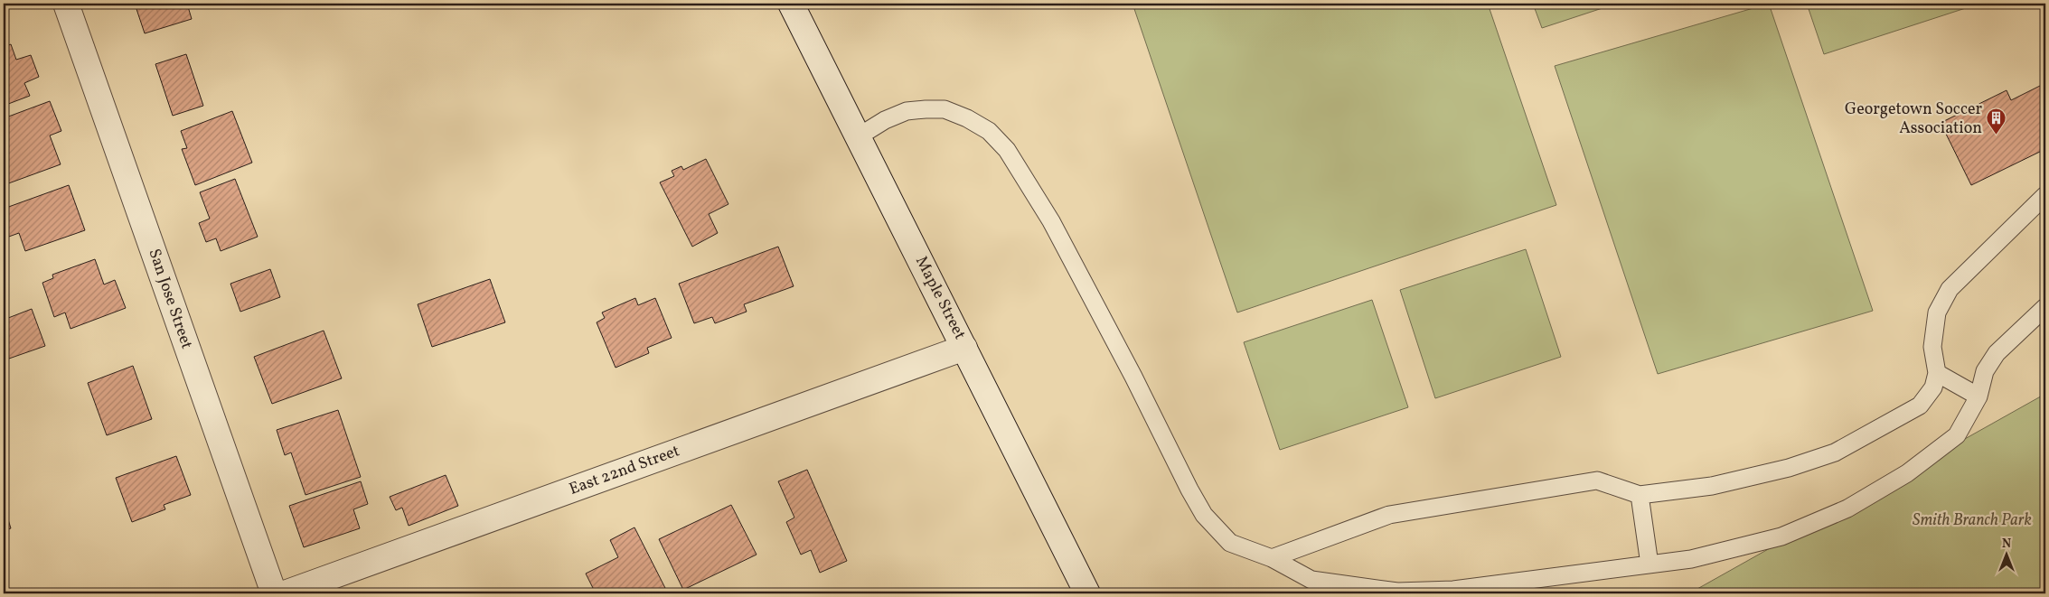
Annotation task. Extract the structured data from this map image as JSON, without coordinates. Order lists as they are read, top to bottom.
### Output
{
  "streets": {
    "street": ["Maple Street", "San Jose Street", "East 22nd Street"]
  },
  "crossings": [
    ["Maple Street", "East 22nd Street"]
  ],
  "parks": ["Smith Branch Park"],
  "places": {
    "building": ["Georgetown Soccer Association"]
  },
  "north": "top"
}
